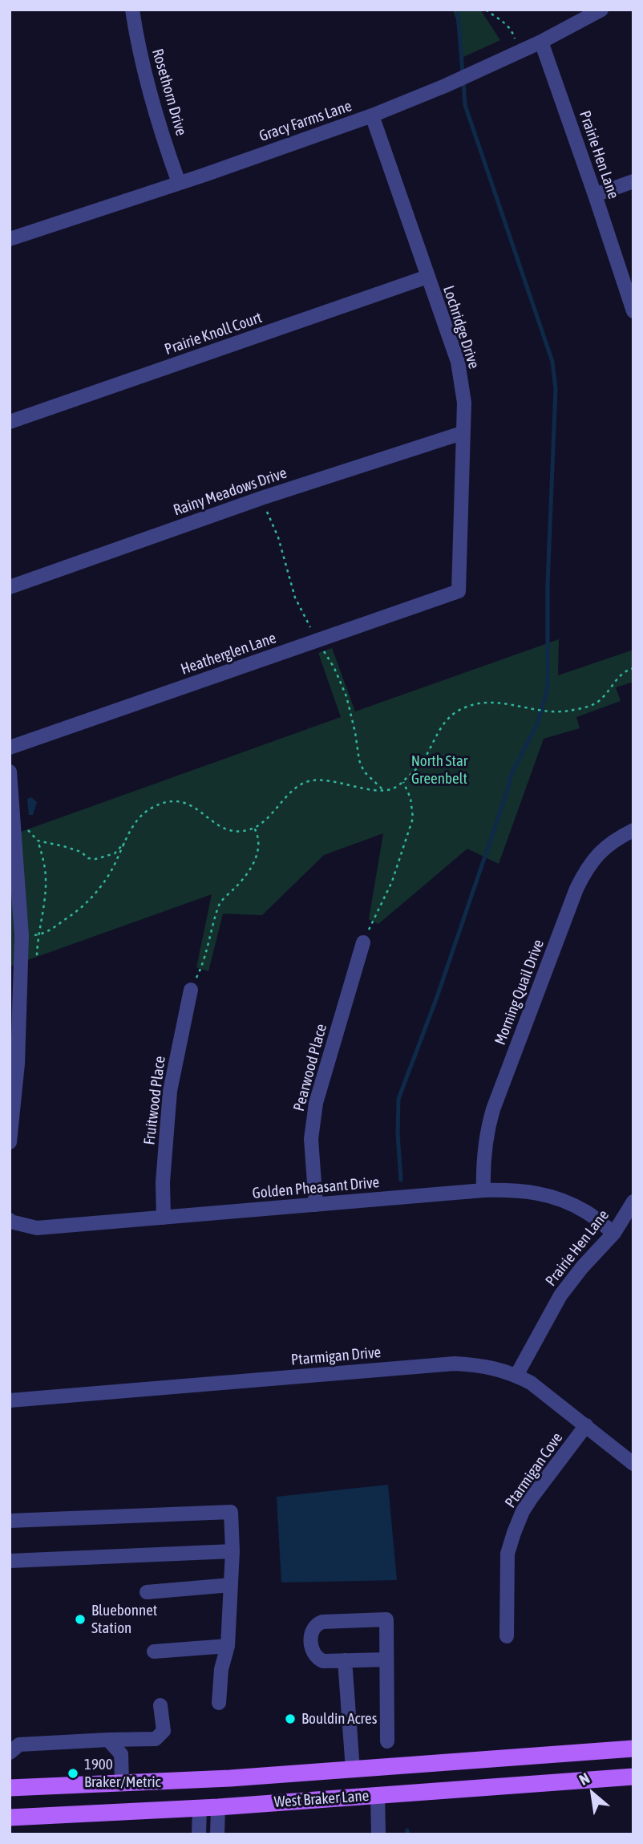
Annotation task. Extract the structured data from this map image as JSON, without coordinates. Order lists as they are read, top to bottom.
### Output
{
  "streets": {
    "main road": ["West Braker Lane"],
    "street": [
      "Rosethorn Drive",
      "Gracy Farms Lane",
      "Prairie Hen Lane",
      "Lochridge Drive",
      "Prairie Knoll Court",
      "Rainy Meadows Drive",
      "Heatherglen Lane",
      "Morning Quail Drive",
      "Pearwood Place",
      "Fruitwood Place",
      "Golden Pheasant Drive",
      "Ptarmigan Drive",
      "Ptarmigan Cove"
    ]
  },
  "crossings": [
    ["Rosethorn Drive", "Gracy Farms Lane"],
    ["Gracy Farms Lane", "Prairie Hen Lane"],
    ["Gracy Farms Lane", "Lochridge Drive"],
    ["Prairie Hen Lane", "Golden Pheasant Drive"],
    ["Prairie Hen Lane", "Ptarmigan Drive"],
    ["Lochridge Drive", "Prairie Knoll Court"],
    ["Lochridge Drive", "Rainy Meadows Drive"],
    ["Lochridge Drive", "Heatherglen Lane"],
    ["Morning Quail Drive", "Golden Pheasant Drive"],
    ["Pearwood Place", "Golden Pheasant Drive"],
    ["Fruitwood Place", "Golden Pheasant Drive"],
    ["Ptarmigan Drive", "Ptarmigan Cove"]
  ],
  "parks": ["North Star Greenbelt"],
  "places": ["Bluebonnet Station", "Bouldin Acres", "1900 Braker/Metric"],
  "north": "top left"
}
